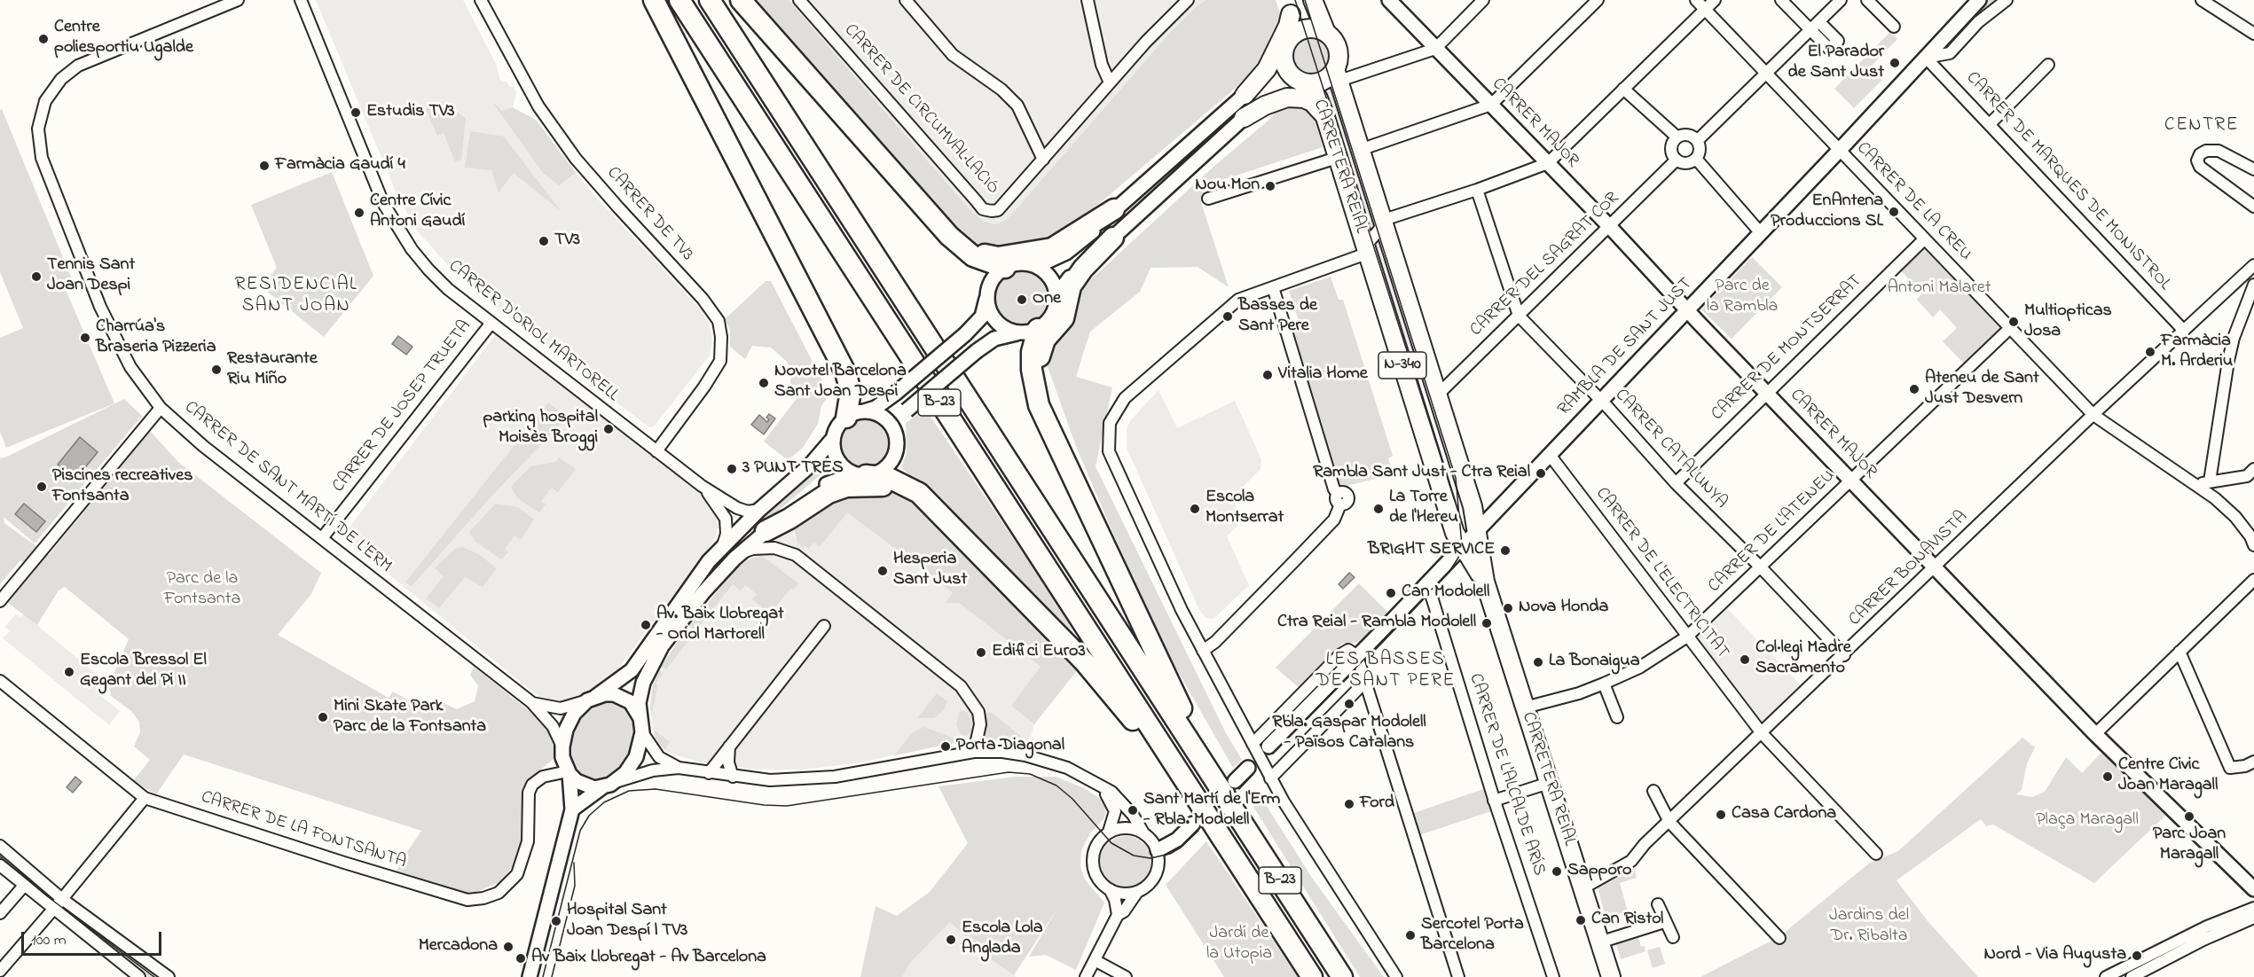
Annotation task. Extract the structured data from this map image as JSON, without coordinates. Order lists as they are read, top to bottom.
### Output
{
  "streets": {
    "highway": ["B-23"],
    "main road": ["CARRETERA REIAL", "N-340"],
    "street": [
      "CARRER DE CIRCUMVAL·LACIÓ",
      "CARRER MAJOR",
      "CARRER DE MARQUES DE MONISTROL",
      "CARRER DE LA CREU",
      "CARRER DE TV3",
      "CARRER DEL SAGRAT COR",
      "CARRER D'ORIOL MARTORELL",
      "RAMBLA DE SANT JUST",
      "CARRER DE MONTSERRAT",
      "CARRER DE JOSEP TRUETA",
      "CARRER CATALUNYA",
      "CARRER DE SANT MARTÍ DE L'ERM",
      "CARRER DE L'ATENEU",
      "CARRER BONAVISTA",
      "CARRER DE L'ELECTRICITAT",
      "CARRER DE L'ALCALDE ARÍS",
      "CARRER DE LA FONTSANTA"
    ]
  },
  "crossings": [
    ["CARRER MAJOR", "CARRER DEL SAGRAT COR"],
    ["CARRER MAJOR", "RAMBLA DE SANT JUST"],
    ["CARRER MAJOR", "CARRER DE MONTSERRAT"],
    ["CARRER MAJOR", "CARRER DE L'ATENEU"],
    ["CARRER MAJOR", "CARRER BONAVISTA"],
    ["CARRETERA REIAL", "CARRER DEL SAGRAT COR"],
    ["CARRETERA REIAL", "RAMBLA DE SANT JUST"],
    ["CARRETERA REIAL", "N-340"],
    ["CARRETERA REIAL", "CARRER DE L'ATENEU"],
    ["CARRETERA REIAL", "CARRER BONAVISTA"],
    ["CARRER DE MARQUES DE MONISTROL", "RAMBLA DE SANT JUST"],
    ["CARRER DE MARQUES DE MONISTROL", "CARRER BONAVISTA"],
    ["CARRER DE LA CREU", "RAMBLA DE SANT JUST"],
    ["CARRER DE LA CREU", "CARRER DE MONTSERRAT"],
    ["CARRER DE LA CREU", "CARRER DE L'ATENEU"],
    ["CARRER DE LA CREU", "CARRER BONAVISTA"],
    ["CARRER DE TV3", "CARRER D'ORIOL MARTORELL"],
    ["CARRER DEL SAGRAT COR", "CARRER CATALUNYA"],
    ["CARRER D'ORIOL MARTORELL", "CARRER DE JOSEP TRUETA"],
    ["RAMBLA DE SANT JUST", "CARRER CATALUNYA"],
    ["RAMBLA DE SANT JUST", "CARRER DE L'ELECTRICITAT"],
    ["RAMBLA DE SANT JUST", "CARRER DE L'ALCALDE ARÍS"],
    ["CARRER DE MONTSERRAT", "CARRER CATALUNYA"],
    ["CARRER DE JOSEP TRUETA", "CARRER DE SANT MARTÍ DE L'ERM"],
    ["CARRER CATALUNYA", "CARRER DE L'ATENEU"],
    ["CARRER CATALUNYA", "CARRER BONAVISTA"],
    ["CARRER DE SANT MARTÍ DE L'ERM", "CARRER DE LA FONTSANTA"],
    ["CARRER DE L'ATENEU", "CARRER DE L'ELECTRICITAT"],
    ["CARRER BONAVISTA", "CARRER DE L'ELECTRICITAT"]
  ],
  "districts": ["CENTRE", "RESIDENCIAL SANT JOAN", "LES BASSES DE SANT PERE"],
  "parks": [
    "Parc de la Rambla",
    "Antoni Malaret",
    "Parc de la Fontsanta",
    "Plaça Maragall",
    "Jardins del Dr. Ribalta",
    "Jardí de la Utopia"
  ],
  "places": [
    "Centre poliesportiu Ugalde",
    "El Parador de Sant Just",
    "Estudis TV3",
    "Farmàcia Gaudí 4",
    "Nou Mon",
    "EnAntena Produccions SL",
    "Centre Cívic Antoni Gaudí",
    "TV3",
    "Tennis Sant Joan Despi",
    "One",
    "Basses de Sant Pere",
    "Multiopticas Josa",
    "Charrúa's Braseria Pizzeria",
    "Farmàcia M. Arderiu",
    "Restaurante Riu Miño",
    "Vitalia Home",
    "Novotel Barcelona Sant Joan Despi",
    "Ateneu de Sant Just Desvern",
    "parking hospital Moisès Broggi",
    "3 PUNT TRES",
    "Rambla Sant Just - Ctra Reial",
    "Piscines recreatives Fontsanta",
    "Escola Montserrat",
    "La Torre de l'Hereu",
    "BRIGHT SERVICE",
    "Hesperia Sant Just",
    "Can Modolell",
    "Nova Honda",
    "Ctra Reial - Rambla Modolell",
    "Av. Baix Llobregat - Oriol Martorell",
    "Edifici Euro3",
    "Col·legi Madre Sacramento",
    "La Bonaigua",
    "Escola Bressol El Gegant del Pi II",
    "Rbla. Gaspar Modolell - Països Catalans",
    "Mini Skate Park Parc de la Fontsanta",
    "Porta Diagonal",
    "Centre Civic Joan Maragall",
    "Ford",
    "Sant Martí de l'Erm - Rbla. Modolell",
    "Casa Cardona",
    "Parc Joan Maragall",
    "Sapporo",
    "Can Ristol",
    "Hospital Sant Joan Despí | TV3",
    "Sercotel Porta Barcelona",
    "Escola Lola Anglada",
    "Mercadona",
    "Nord - Via Augusta",
    "Av Baix Llobregat - Av Barcelona"
  ],
  "scale_bar": "100 m"
}
